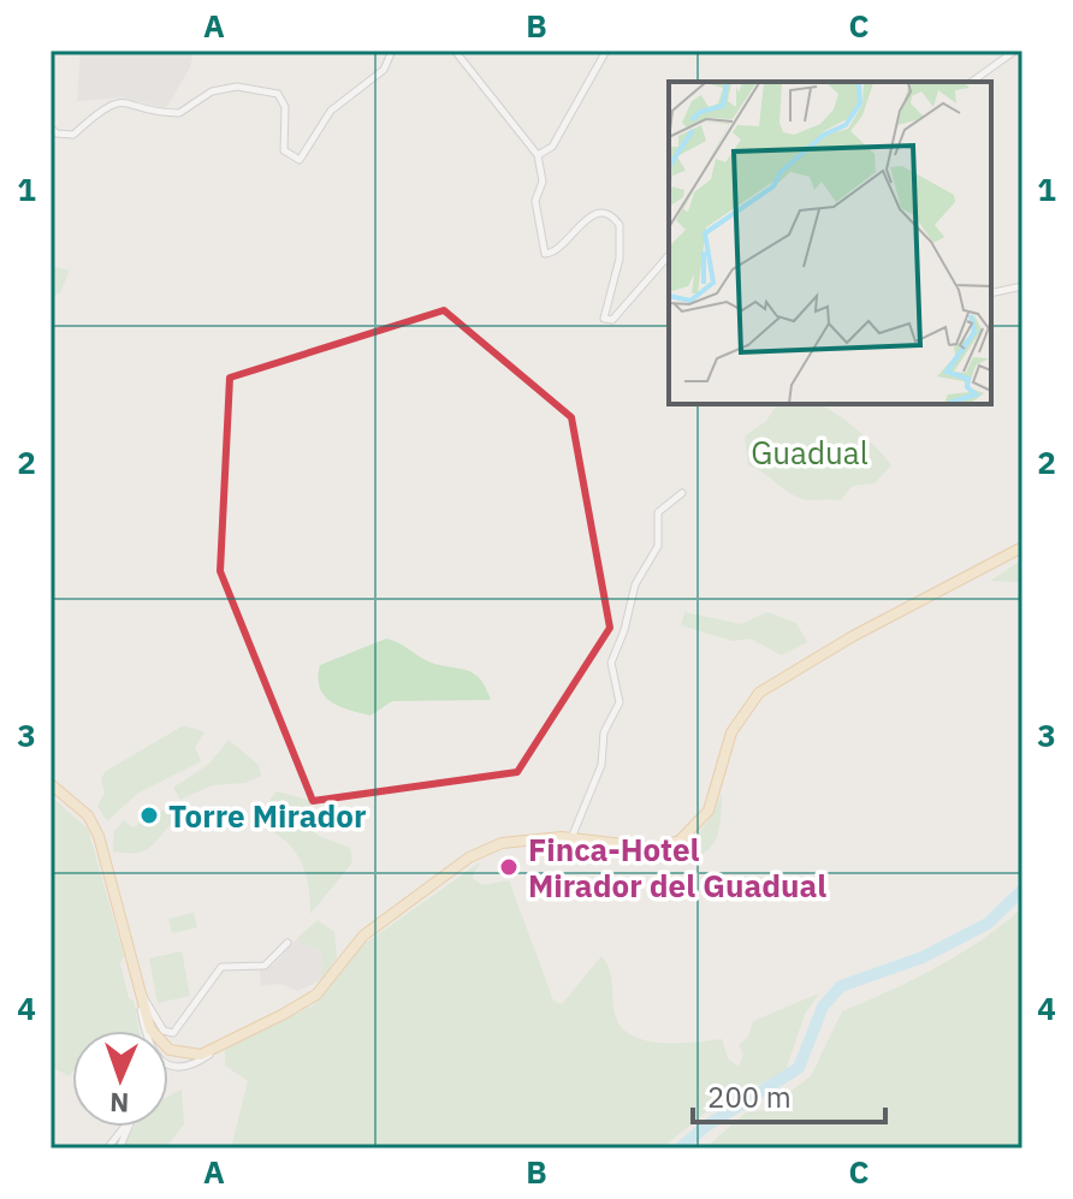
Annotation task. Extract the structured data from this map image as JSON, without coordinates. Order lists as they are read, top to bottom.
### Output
{
  "parks": ["Guadual"],
  "places": ["Torre Mirador", "Finca-Hotel Mirador del Guadual"],
  "scale_bar": "200 m",
  "north": "bottom",
  "grid": {
    "columns": ["A", "B", "C"],
    "rows": [
      "1",
      "2",
      "3",
      "4"
    ]
  }
}
